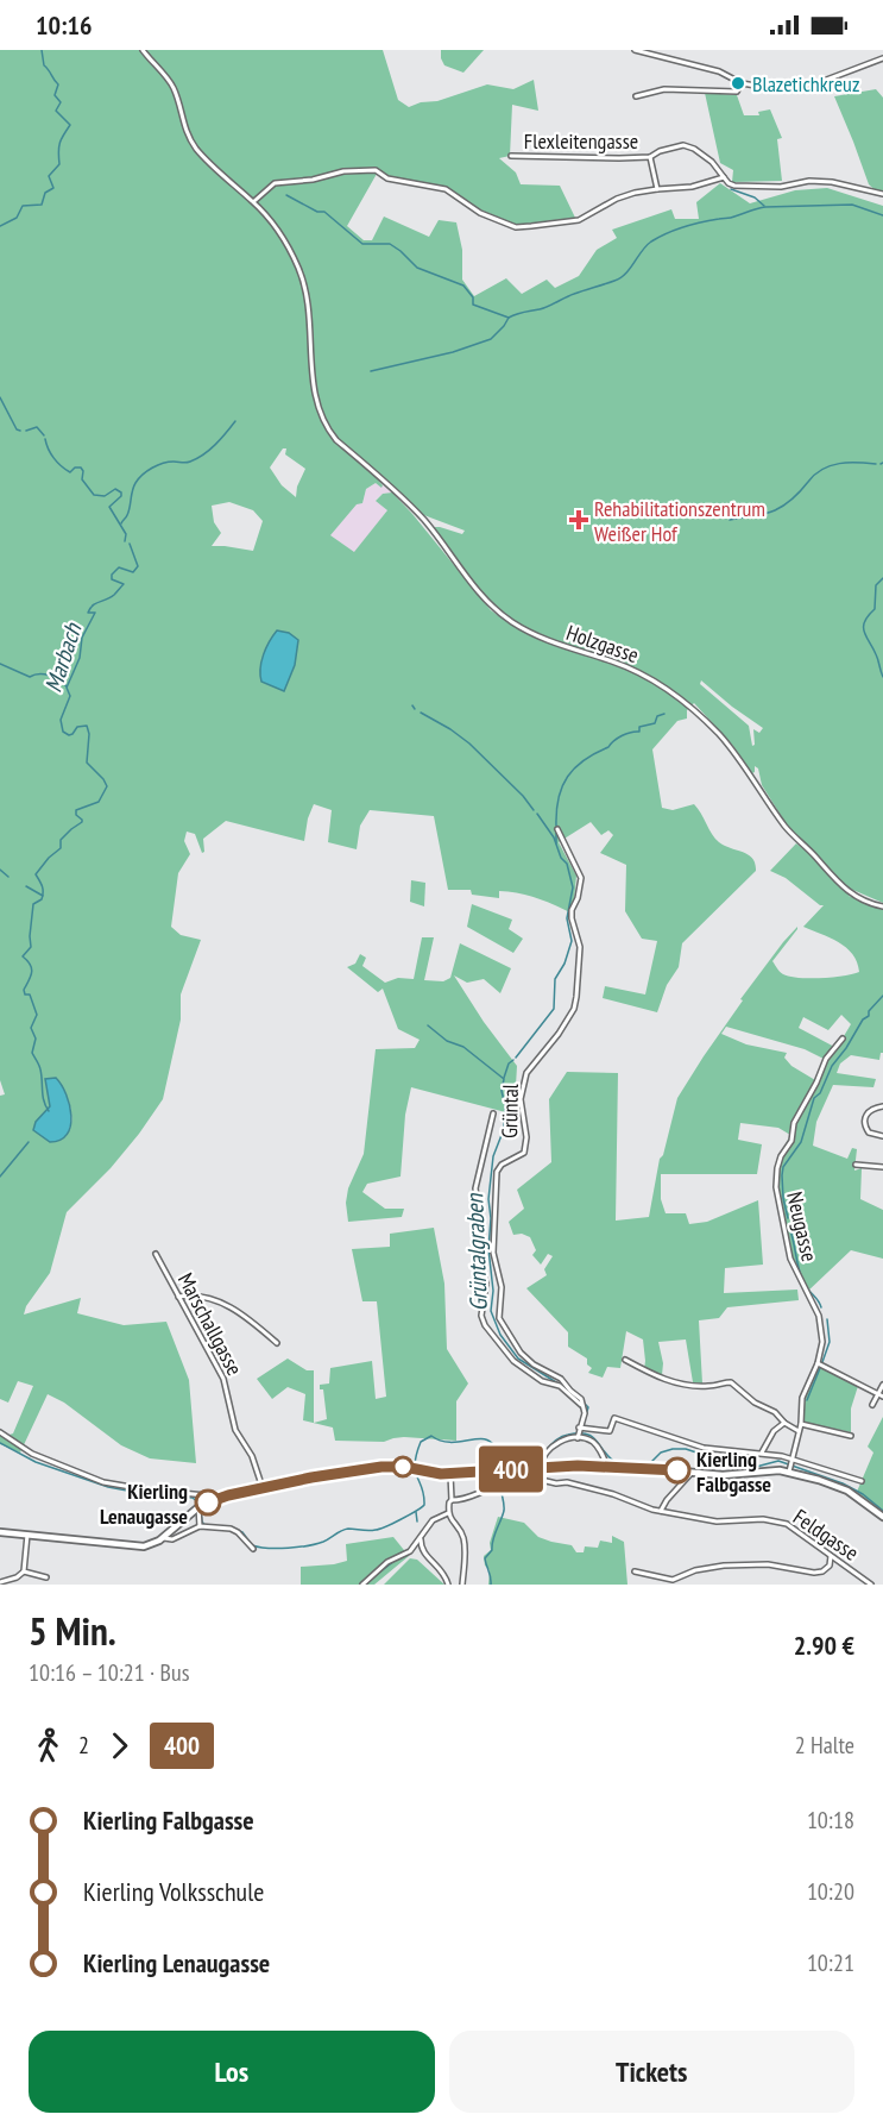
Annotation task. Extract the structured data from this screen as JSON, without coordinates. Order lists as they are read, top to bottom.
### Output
{
  "streets": {
    "street": [
      "Flexleitengasse",
      "Holzgasse",
      "Grüntal",
      "Neugasse",
      "Marschallgasse",
      "Feldgasse"
    ]
  },
  "water": ["Marbach", "Grüntalgraben"],
  "places": {
    "other": ["Blazetichkreuz", "Kierling Falbgasse", "Kierling Lenaugasse"],
    "health": ["Rehabilitationszentrum Weißer Hof"]
  },
  "lines": ["bus line 400"],
  "page": {
    "status": "10:16",
    "on_map": "400",
    "heading": ["5 Min.", "10:16 – 10:21 · Bus", "2.90 €"],
    "legs": ["2", "400", "2 Halte"],
    "list": [
      {
        "name": "Kierling Falbgasse",
        "value": "10:18"
      },
      {
        "name": "Kierling Volksschule",
        "value": "10:20"
      },
      {
        "name": "Kierling Lenaugasse",
        "value": "10:21"
      }
    ],
    "buttons": ["Los", "Tickets"]
  }
}
